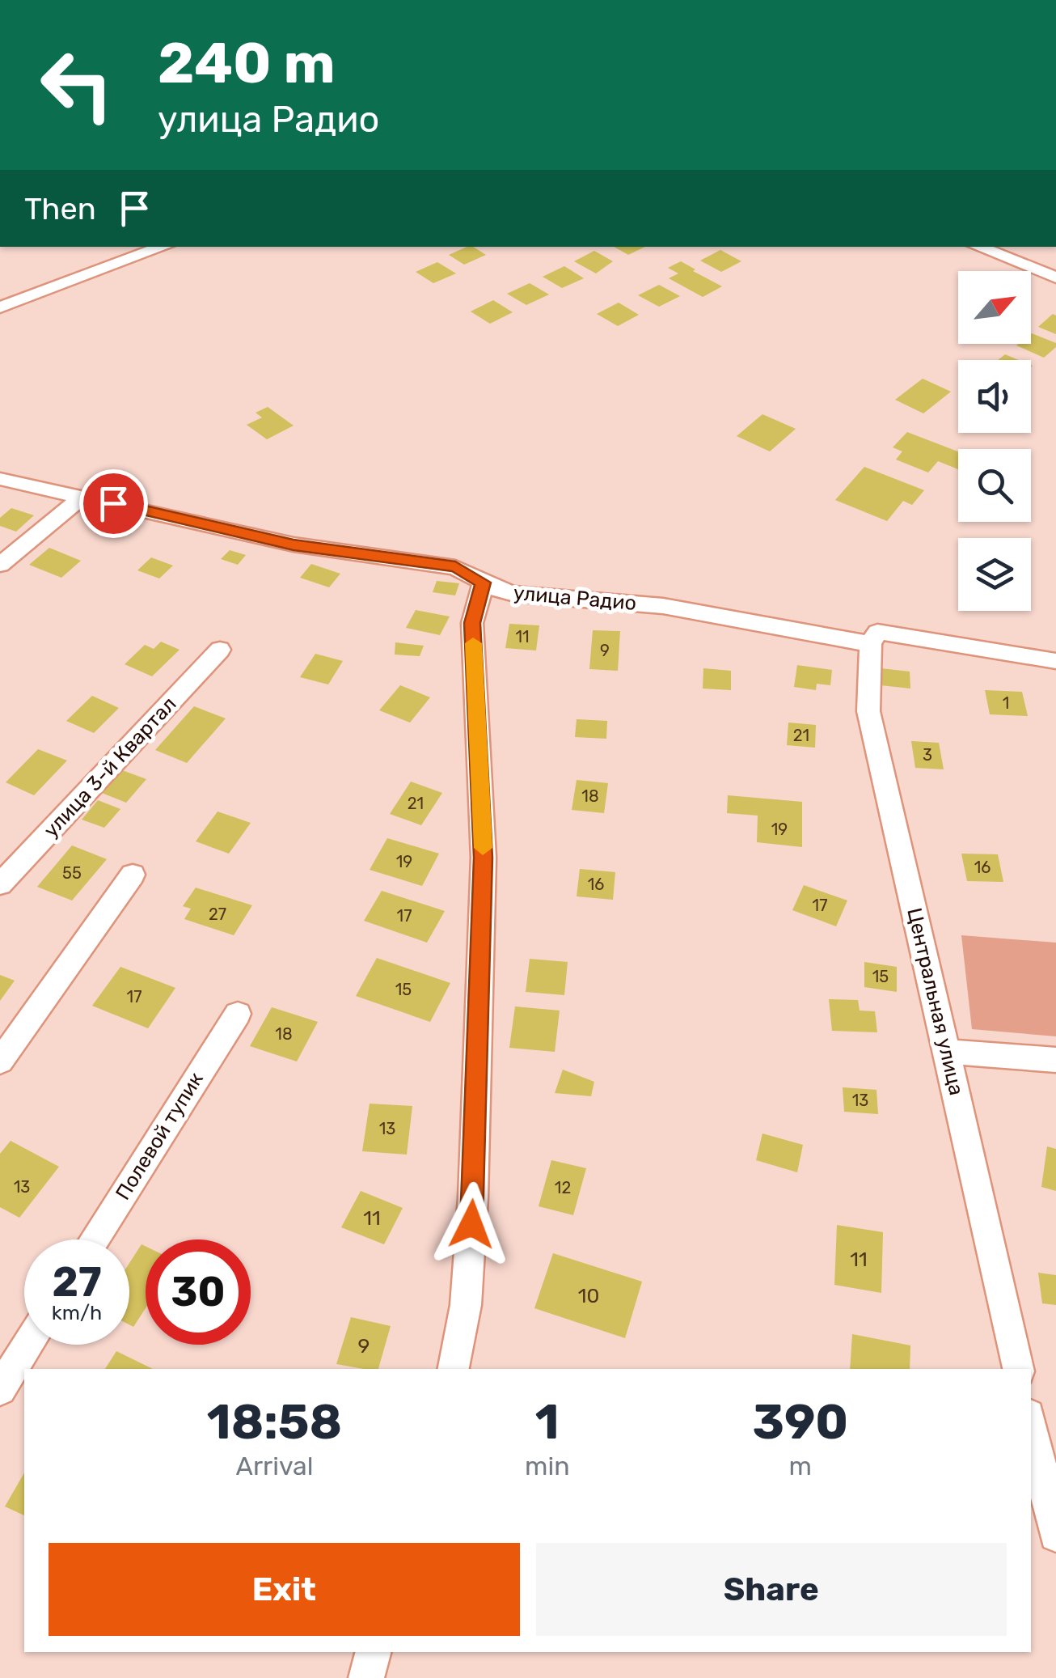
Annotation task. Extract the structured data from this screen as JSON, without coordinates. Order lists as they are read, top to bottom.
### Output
{
  "streets": {
    "street": [
      "улица Радио",
      "улица 3-й Квартал",
      "Центральная улица",
      "Полевой тупик"
    ]
  },
  "crossings": [
    ["улица Радио", "Центральная улица"]
  ],
  "house_numbers": [
    "11",
    "9",
    "1",
    "21",
    "3",
    "18",
    "21",
    "19",
    "19",
    "16",
    "55",
    "16",
    "17",
    "27",
    "17",
    "15",
    "15",
    "17",
    "18",
    "13",
    "13",
    "13",
    "12",
    "11",
    "11",
    "10",
    "9"
  ],
  "north": "top right",
  "page": {
    "turn": ["240 m", "улица Радио"],
    "then": "Then",
    "speed": "27 km/h",
    "limit": "30",
    "eta": [
      "18:58",
      "Arrival",
      "1",
      "min",
      "390",
      "m"
    ],
    "buttons": ["Exit", "Share"]
  }
}
